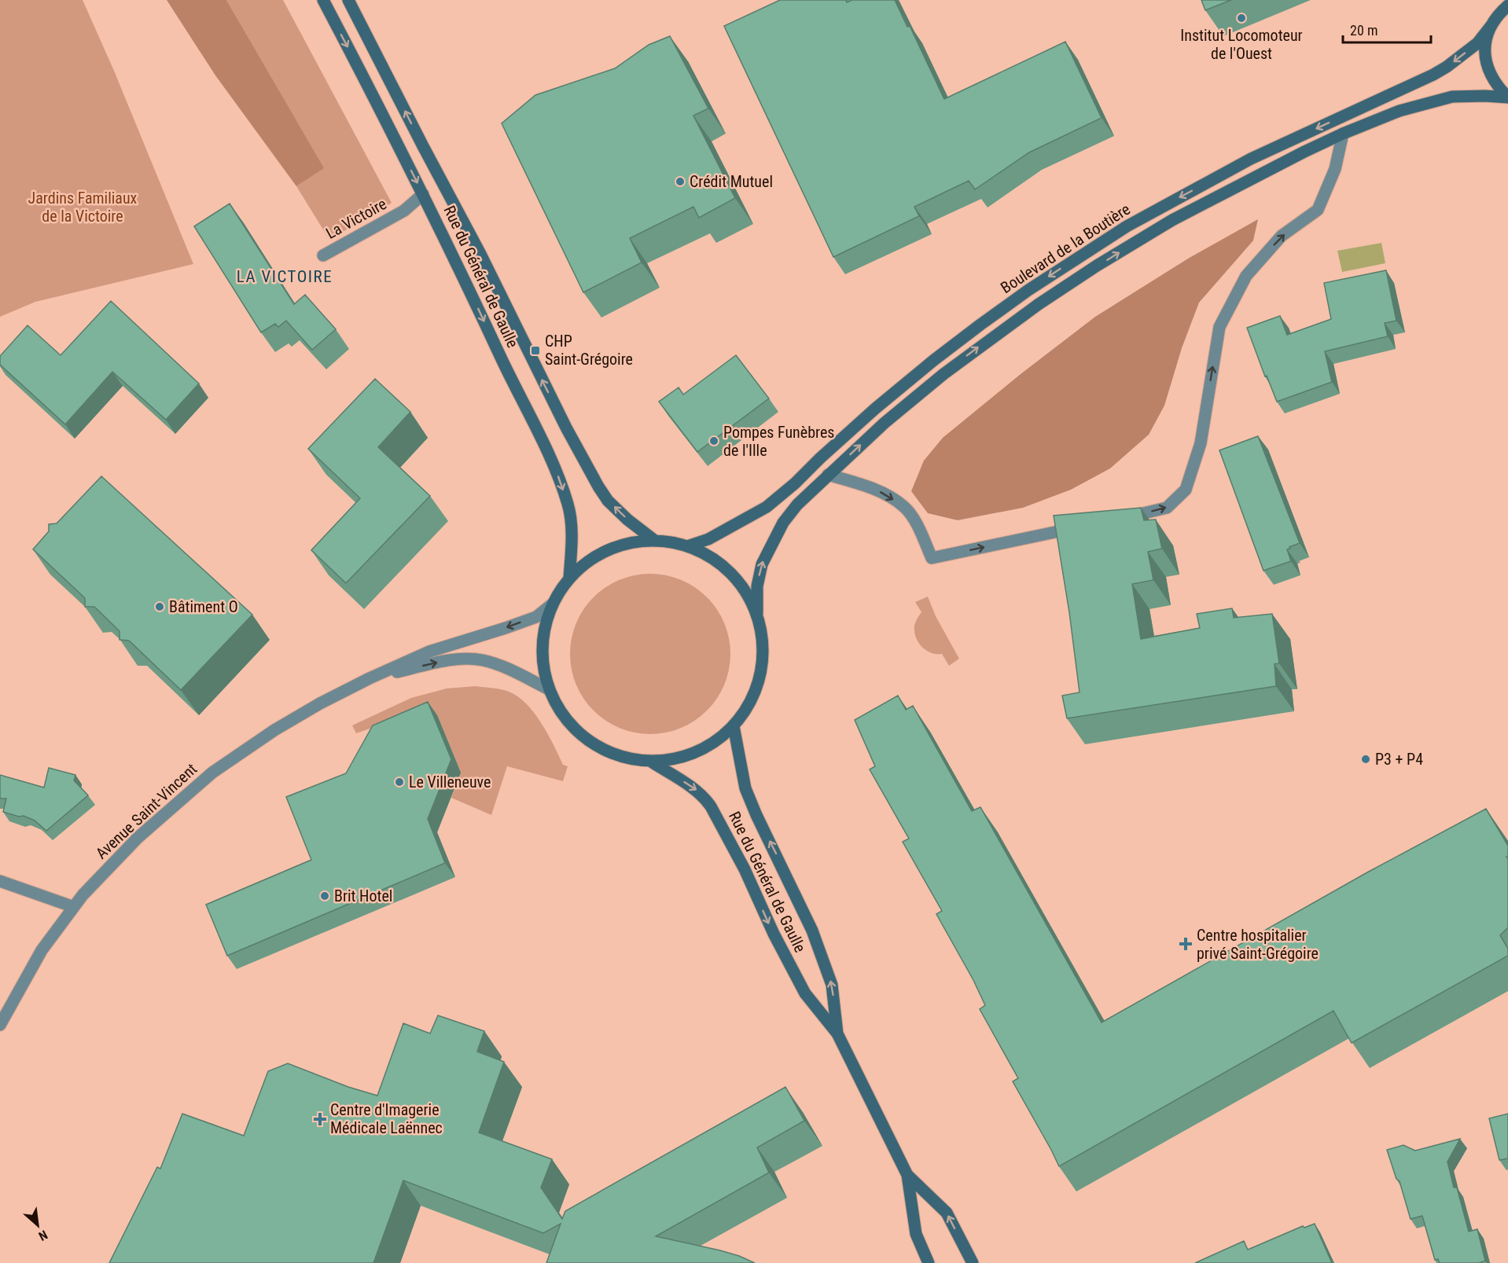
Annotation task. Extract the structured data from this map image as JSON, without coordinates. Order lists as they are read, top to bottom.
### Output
{
  "streets": {
    "main road": ["Boulevard de la Boutière", "Rue du Général de Gaulle"],
    "street": ["La Victoire", "Avenue Saint-Vincent"]
  },
  "crossings": [
    ["La Victoire", "Rue du Général de Gaulle"]
  ],
  "districts": ["LA VICTOIRE"],
  "parks": ["Jardins Familiaux de la Victoire"],
  "places": {
    "other": [
      "Institut Locomoteur de l'Ouest",
      "Crédit Mutuel",
      "Pompes Funèbres de l'Ille",
      "Bâtiment O",
      "P3 + P4",
      "Le Villeneuve",
      "Brit Hotel"
    ],
    "transit": ["CHP Saint-Grégoire"],
    "health": ["Centre hospitalier privé Saint-Grégoire", "Centre d'Imagerie Médicale Laënnec"]
  },
  "scale_bar": "20 m",
  "north": "bottom right"
}
